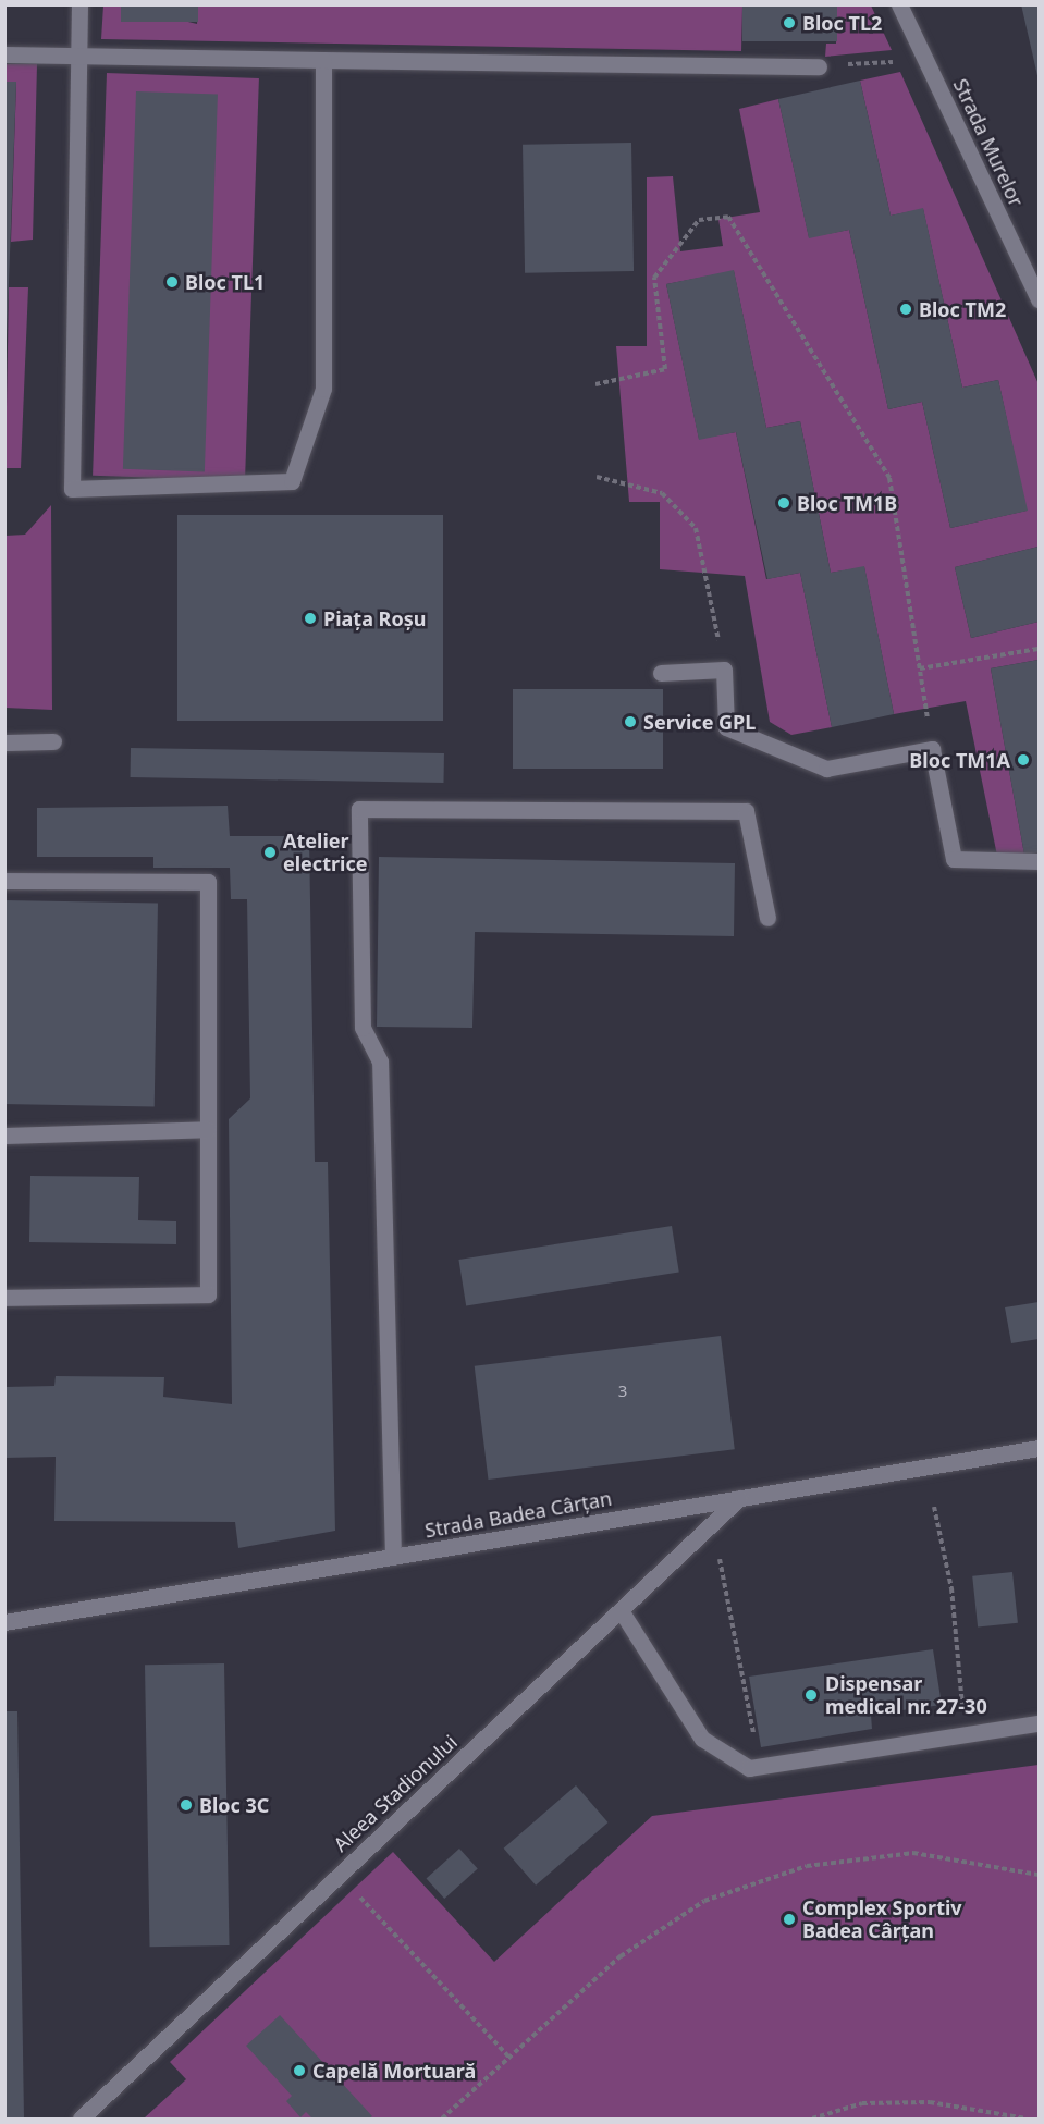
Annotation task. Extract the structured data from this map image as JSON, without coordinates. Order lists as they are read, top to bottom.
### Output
{
  "streets": {
    "street": ["Strada Murelor", "Strada Badea Cârțan", "Aleea Stadionului"]
  },
  "crossings": [
    ["Strada Badea Cârțan", "Aleea Stadionului"]
  ],
  "places": [
    "Bloc TL2",
    "Bloc TL1",
    "Bloc TM2",
    "Bloc TM1B",
    "Piața Roșu",
    "Service GPL",
    "Bloc TM1A",
    "Atelier electrice",
    "Dispensar medical nr. 27-30",
    "Bloc 3C",
    "Complex Sportiv Badea Cârțan",
    "Capelă Mortuară"
  ],
  "house_numbers": ["3"]
}
